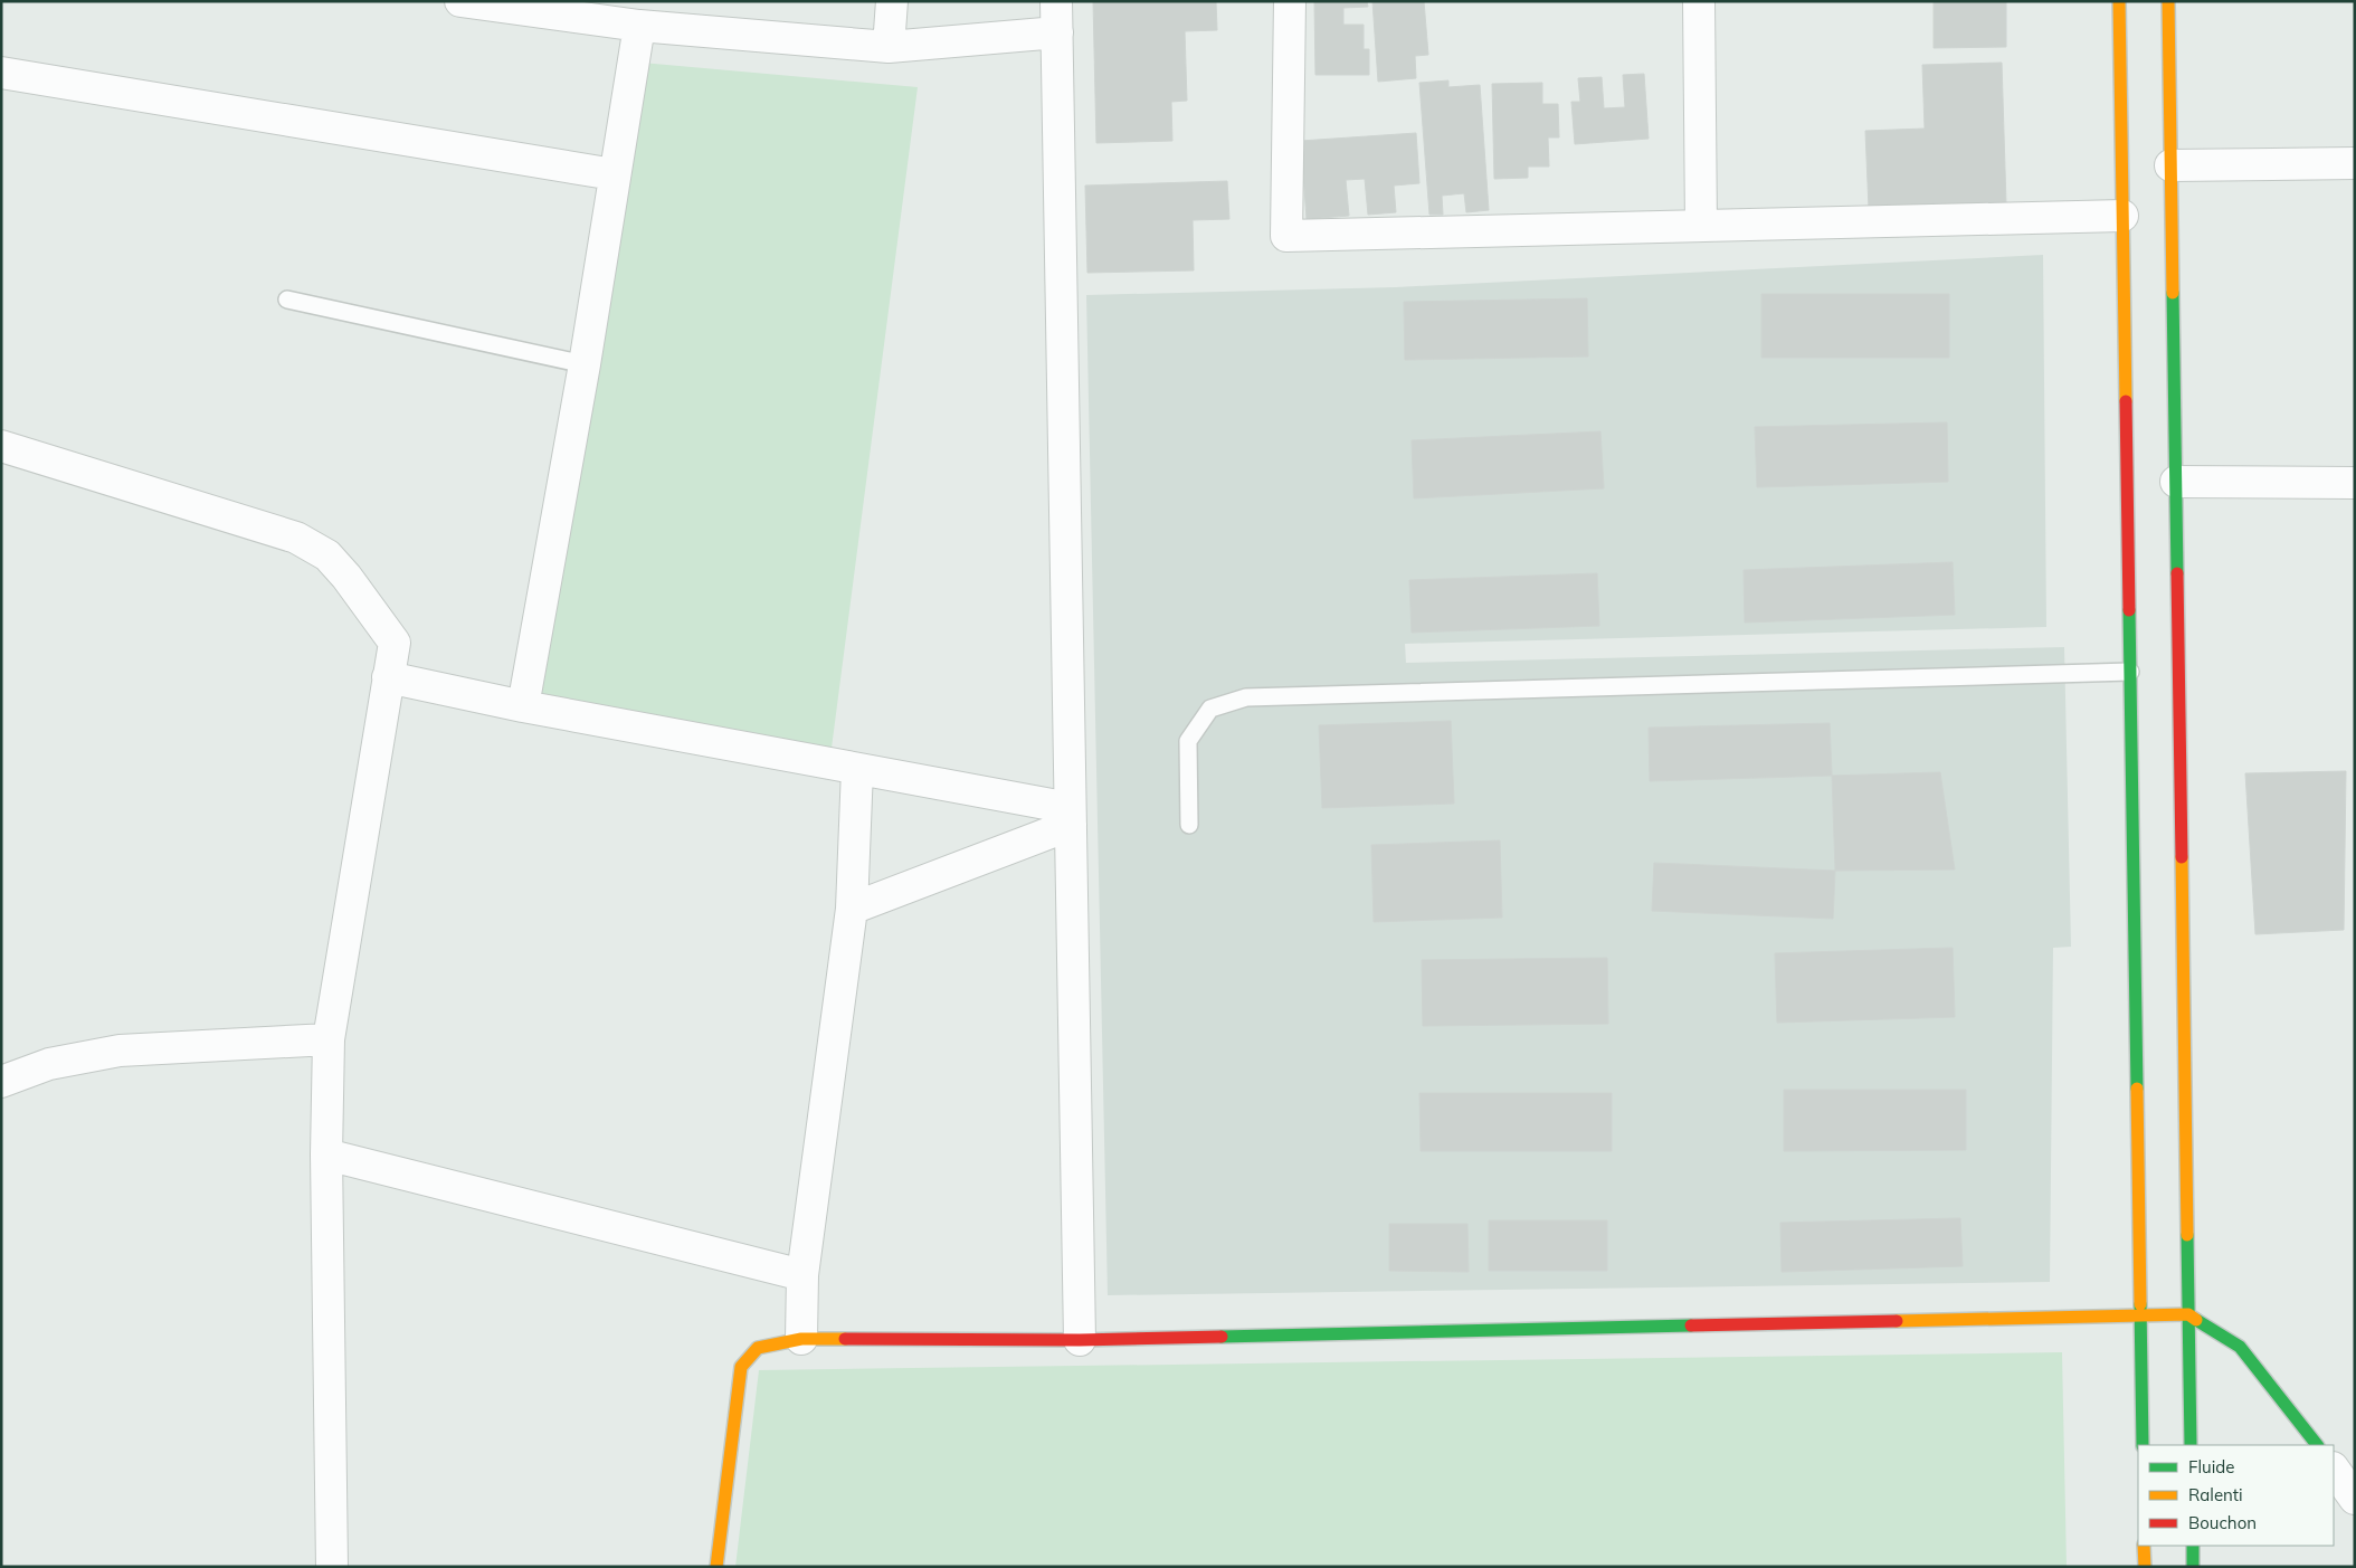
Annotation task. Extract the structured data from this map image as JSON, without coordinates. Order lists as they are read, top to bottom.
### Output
{
  "legend": ["Fluide", "Ralenti", "Bouchon"]
}
